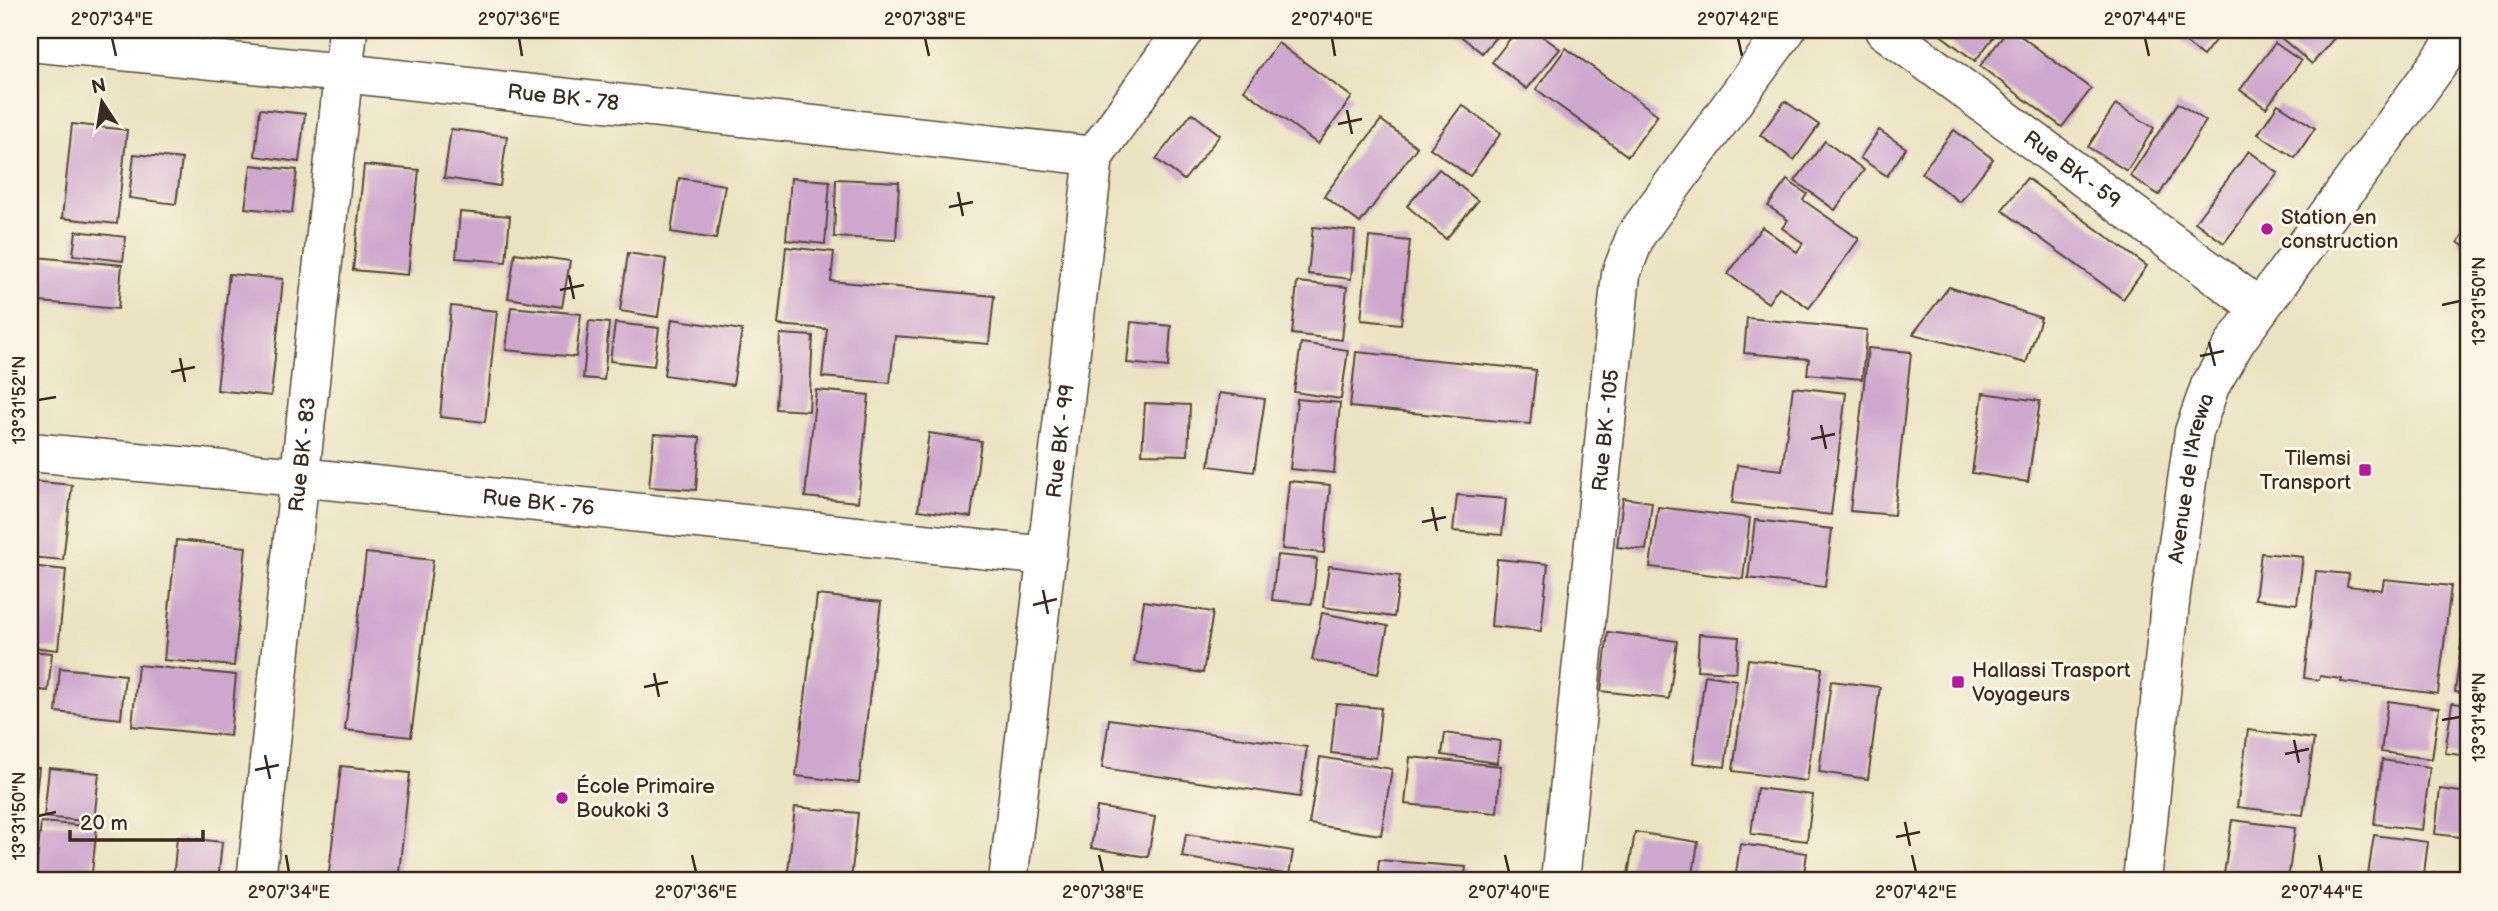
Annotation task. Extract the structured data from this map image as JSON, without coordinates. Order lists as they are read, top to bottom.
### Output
{
  "streets": {
    "street": [
      "Rue BK - 78",
      "Rue BK - 59",
      "Rue BK - 105",
      "Rue BK - 99",
      "Rue BK - 83",
      "Avenue de l'Arewa",
      "Rue BK - 76"
    ]
  },
  "crossings": [
    ["Rue BK - 78", "Rue BK - 99"],
    ["Rue BK - 78", "Rue BK - 83"],
    ["Rue BK - 59", "Avenue de l'Arewa"],
    ["Rue BK - 99", "Rue BK - 76"],
    ["Rue BK - 83", "Rue BK - 76"]
  ],
  "places": {
    "other": ["Station en construction", "École Primaire Boukoki 3"],
    "transit": ["Tilemsi Transport", "Hallassi Trasport Voyageurs"]
  },
  "scale_bar": "20 m",
  "north": "top",
  "coordinates": [
    "2°07'34\"E",
    "2°07'36\"E",
    "2°07'38\"E",
    "2°07'40\"E",
    "2°07'42\"E",
    "2°07'44\"E",
    "13°31'50\"N",
    "13°31'52\"N",
    "13°31'48\"N"
  ]
}
